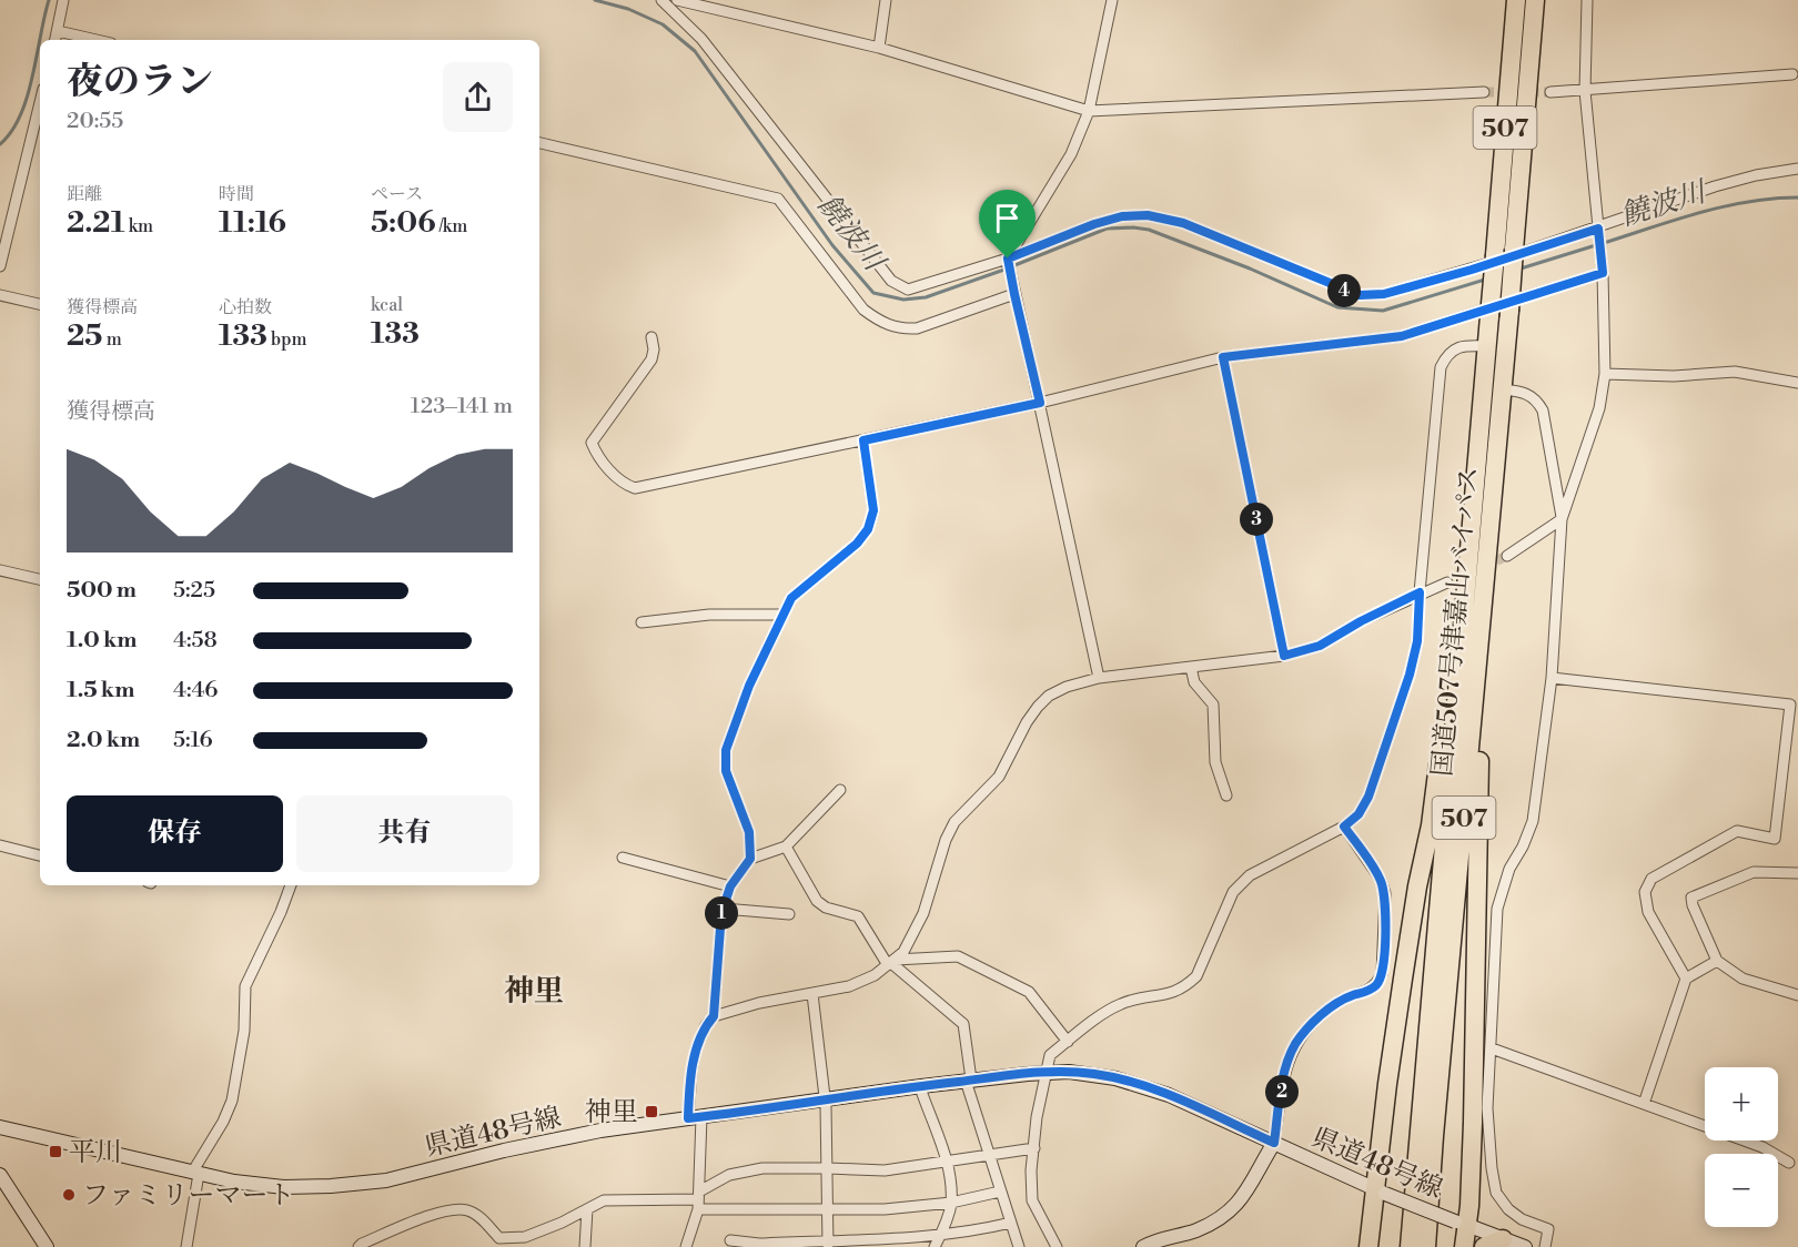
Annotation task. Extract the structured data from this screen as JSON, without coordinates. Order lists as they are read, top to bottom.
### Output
{
  "streets": {
    "highway": ["507", "国道507号津嘉山バイパス"],
    "main road": ["県道48号線"]
  },
  "districts": ["神里"],
  "water": ["饒波川"],
  "places": {
    "transit": ["神里", "平川"],
    "other": ["ファミリーマート"]
  },
  "page": {
    "heading": ["夜のラン", "20:55"],
    "stats": [
      ["距離", "2.21 km"],
      ["時間", "11:16"],
      ["ペース", "5:06 /km"],
      ["獲得標高", "25 m"],
      ["心拍数", "133 bpm"],
      ["kcal", "133"]
    ],
    "pins": [
      "4",
      "3",
      "1",
      "2"
    ],
    "chart": ["獲得標高", "123–141 m"],
    "list": [
      {
        "name": "500 m",
        "note": "5:25"
      },
      {
        "name": "1.0 km",
        "note": "4:58"
      },
      {
        "name": "1.5 km",
        "note": "4:46"
      },
      {
        "name": "2.0 km",
        "note": "5:16"
      }
    ],
    "buttons": ["保存", "共有"],
    "map_buttons": ["+", "−"]
  }
}
